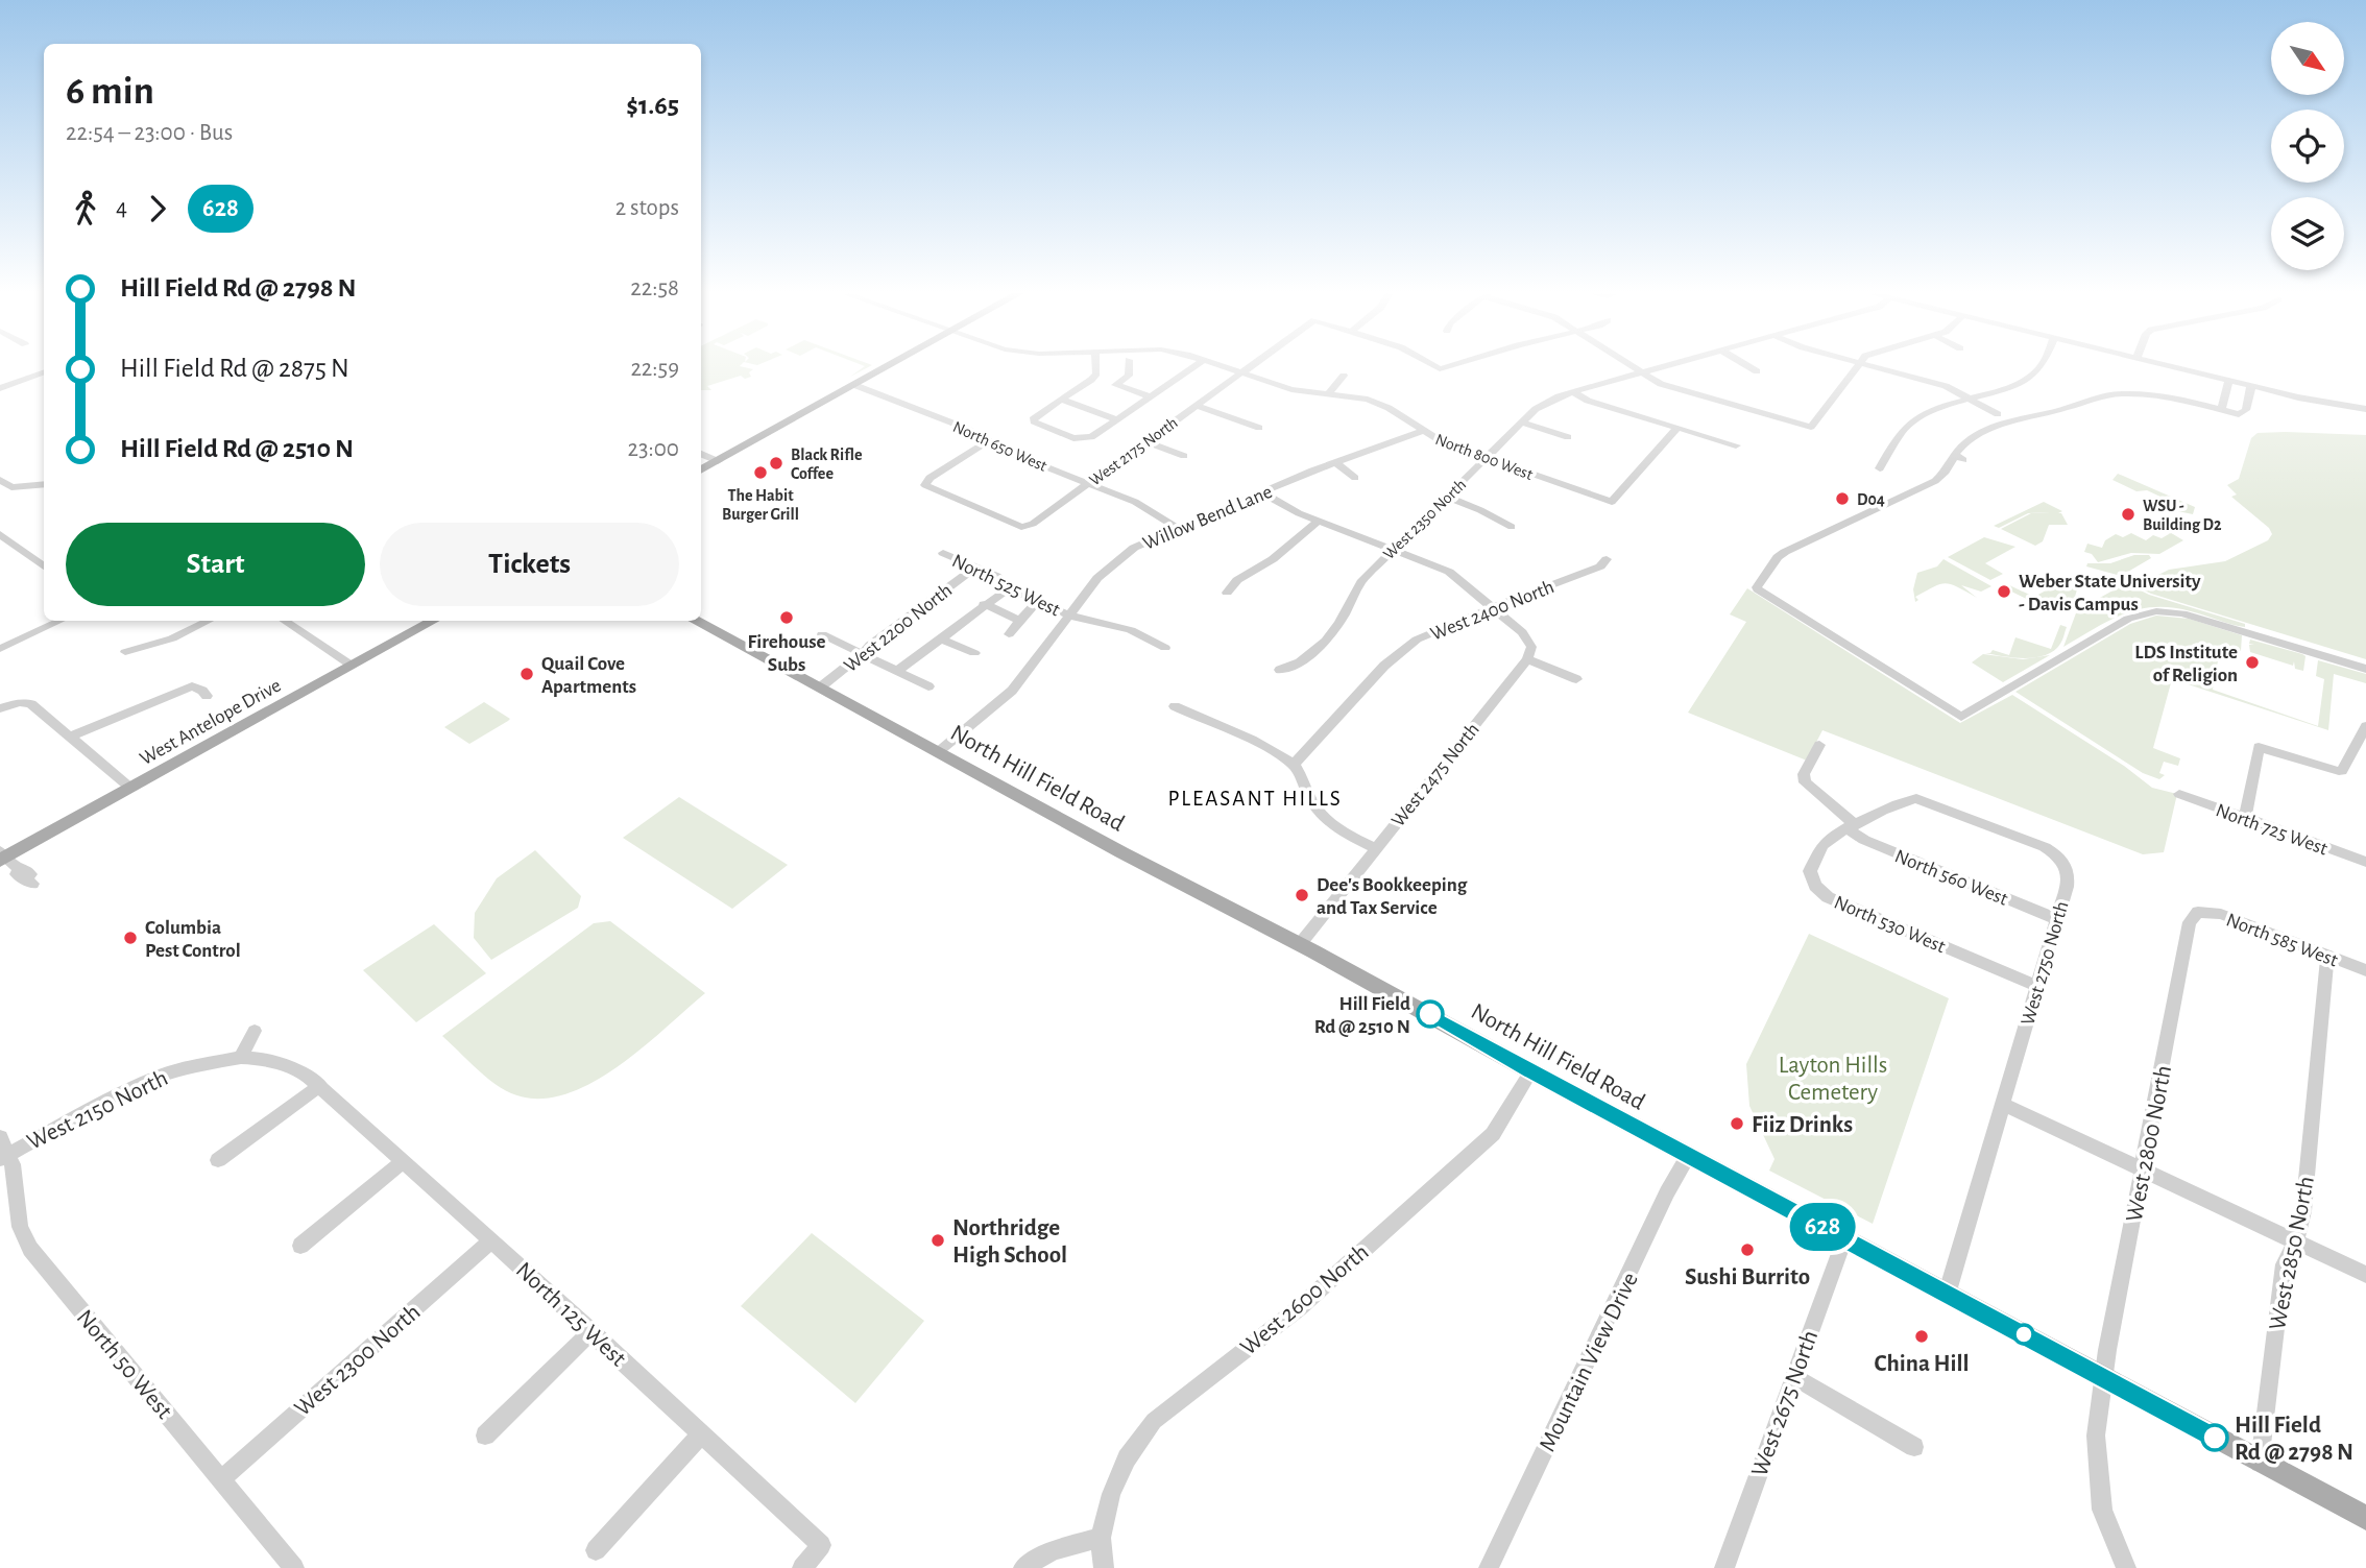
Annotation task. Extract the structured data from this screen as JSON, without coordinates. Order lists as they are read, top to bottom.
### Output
{
  "streets": {
    "main road": ["West Antelope Drive", "North Hill Field Road"],
    "street": [
      "North 650 West",
      "West 2175 North",
      "North 800 West",
      "Willow Bend Lane",
      "West 2350 North",
      "North 525 West",
      "West 2400 North",
      "West 2200 North",
      "West 2475 North",
      "North 725 West",
      "North 560 West",
      "North 530 West",
      "North 585 West",
      "West 2750 North",
      "West 2150 North",
      "West 2800 North",
      "West 2850 North",
      "West 2600 North",
      "North 125 West",
      "West 2300 North",
      "Mountain View Drive",
      "North 50 West",
      "West 2675 North"
    ]
  },
  "crossings": [
    ["North 650 West", "West 2175 North"],
    ["North 650 West", "Willow Bend Lane"],
    ["West 2175 North", "North 800 West"],
    ["North 800 West", "Willow Bend Lane"],
    ["North 800 West", "West 2350 North"],
    ["Willow Bend Lane", "North 525 West"],
    ["Willow Bend Lane", "North Hill Field Road"],
    ["North 525 West", "West 2200 North"],
    ["West 2200 North", "North Hill Field Road"],
    ["West 2475 North", "North Hill Field Road"],
    ["North Hill Field Road", "West 2750 North"],
    ["North Hill Field Road", "West 2800 North"],
    ["North Hill Field Road", "West 2850 North"],
    ["North Hill Field Road", "West 2600 North"],
    ["North Hill Field Road", "Mountain View Drive"],
    ["North Hill Field Road", "West 2675 North"],
    ["North 560 West", "North 530 West"],
    ["North 560 West", "West 2750 North"],
    ["North 530 West", "West 2750 North"],
    ["North 585 West", "West 2800 North"],
    ["North 585 West", "West 2850 North"],
    ["West 2150 North", "North 125 West"],
    ["West 2150 North", "North 50 West"],
    ["North 125 West", "West 2300 North"],
    ["West 2300 North", "North 50 West"]
  ],
  "districts": ["PLEASANT HILLS"],
  "parks": ["Layton Hills Cemetery"],
  "places": [
    "Black Rifle Coffee",
    "The Habit Burger Grill",
    "D04",
    "WSU - Building D2",
    "Weber State University - Davis Campus",
    "Firehouse Subs",
    "LDS Institute of Religion",
    "Quail Cove Apartments",
    "Dee's Bookkeeping and Tax Service",
    "Columbia Pest Control",
    "Hill Field Rd @ 2510 N",
    "Fiiz Drinks",
    "Northridge High School",
    "Sushi Burrito",
    "China Hill",
    "Hill Field Rd @ 2798 N"
  ],
  "lines": ["bus line 628"],
  "north": "bottom right",
  "page": {
    "on_map": "628",
    "heading": ["6 min", "22:54 – 23:00 · Bus", "$1.65"],
    "legs": ["4", "628", "2 stops"],
    "list": [
      {
        "name": "Hill Field Rd @ 2798 N",
        "value": "22:58"
      },
      {
        "name": "Hill Field Rd @ 2875 N",
        "value": "22:59"
      },
      {
        "name": "Hill Field Rd @ 2510 N",
        "value": "23:00"
      }
    ],
    "buttons": ["Start", "Tickets"]
  }
}
